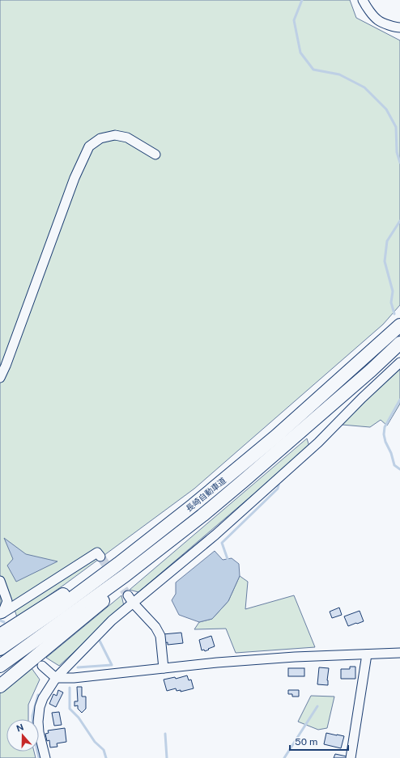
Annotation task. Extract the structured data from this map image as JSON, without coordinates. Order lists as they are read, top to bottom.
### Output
{
  "streets": {
    "highway": ["長崎自動車道"]
  },
  "scale_bar": "50 m",
  "north": "top"
}
